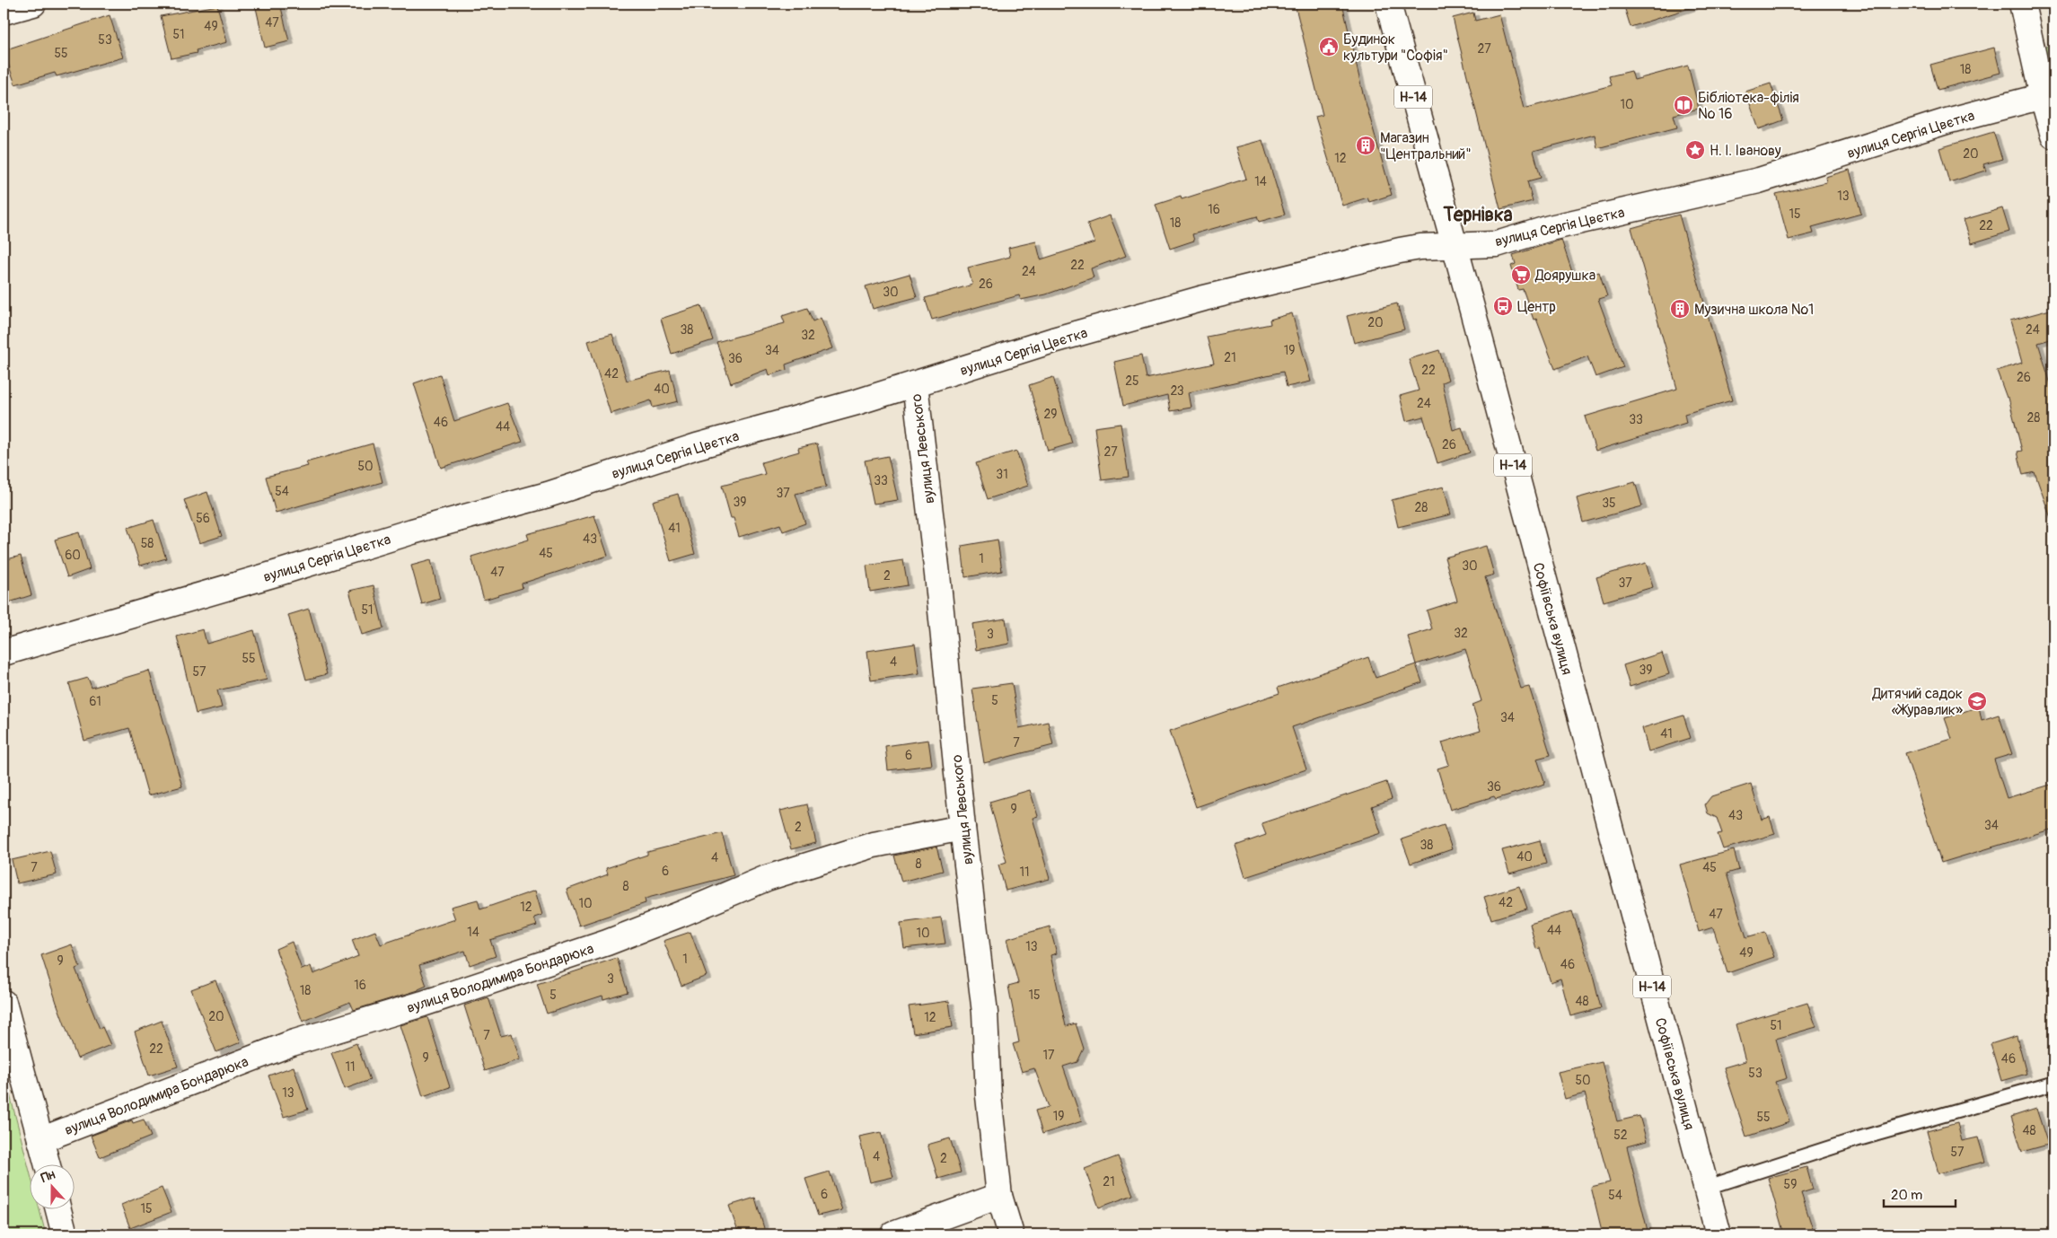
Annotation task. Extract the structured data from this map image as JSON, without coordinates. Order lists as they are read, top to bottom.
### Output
{
  "streets": {
    "street": [
      "Н-14",
      "вулиця Сергія Цвєтка",
      "вулиця Левського",
      "Софіївська вулиця",
      "вулиця Володимира Бондарюка"
    ]
  },
  "crossings": [
    ["вулиця Сергія Цвєтка", "вулиця Левського"],
    ["вулиця Сергія Цвєтка", "Софіївська вулиця"],
    ["вулиця Левського", "вулиця Володимира Бондарюка"]
  ],
  "districts": ["Тернівка"],
  "places": {
    "public building": ["Будинок культури \"Софія\""],
    "library": ["Бібліотека-філія № 16"],
    "building": ["Магазин \"Центральний\"", "Музична школа №1"],
    "place": ["Н. І. Іванову"],
    "supermarket": ["Доярушка"],
    "bus stop": ["Центр"],
    "school or university": ["Дитячий садок «Журавлик»"]
  },
  "house_numbers": [
    "47",
    "49",
    "51",
    "53",
    "27",
    "55",
    "18",
    "10",
    "20",
    "12",
    "14",
    "13",
    "16",
    "15",
    "18",
    "22",
    "22",
    "24",
    "26",
    "30",
    "20",
    "38",
    "24",
    "32",
    "34",
    "19",
    "21",
    "36",
    "22",
    "42",
    "26",
    "25",
    "40",
    "23",
    "24",
    "29",
    "28",
    "33",
    "46",
    "44",
    "26",
    "27",
    "50",
    "31",
    "33",
    "54",
    "37",
    "39",
    "35",
    "28",
    "56",
    "41",
    "43",
    "58",
    "45",
    "60",
    "1",
    "30",
    "47",
    "2",
    "37",
    "51",
    "32",
    "3",
    "55",
    "4",
    "39",
    "57",
    "5",
    "61",
    "34",
    "41",
    "7",
    "6",
    "36",
    "9",
    "43",
    "34",
    "2",
    "38",
    "40",
    "4",
    "8",
    "7",
    "45",
    "6",
    "11",
    "8",
    "42",
    "10",
    "12",
    "47",
    "44",
    "14",
    "10",
    "13",
    "49",
    "1",
    "9",
    "46",
    "3",
    "16",
    "18",
    "5",
    "15",
    "48",
    "20",
    "12",
    "51",
    "7",
    "22",
    "17",
    "9",
    "46",
    "11",
    "53",
    "50",
    "13",
    "19",
    "55",
    "48",
    "52",
    "57",
    "4",
    "2",
    "21",
    "59",
    "6",
    "54",
    "15"
  ],
  "scale_bar": "20 m",
  "north": "top"
}
